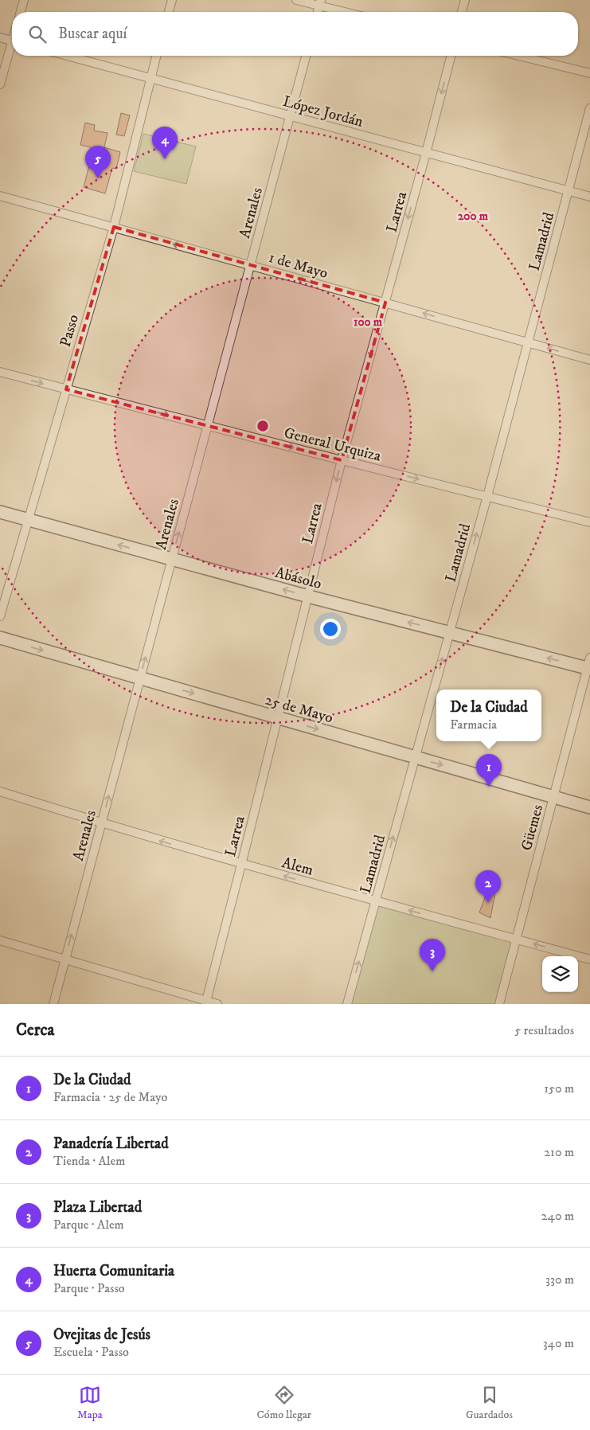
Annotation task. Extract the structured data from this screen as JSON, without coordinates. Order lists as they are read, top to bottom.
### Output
{
  "streets": {
    "street": [
      "López Jordán",
      "Larrea",
      "Arenales",
      "Lamadrid",
      "1 de Mayo",
      "Passo",
      "General Urquiza",
      "Abásolo",
      "25 de Mayo",
      "Güemes",
      "Alem"
    ]
  },
  "crossings": [
    ["López Jordán", "Larrea"],
    ["López Jordán", "Arenales"],
    ["López Jordán", "Lamadrid"],
    ["López Jordán", "Passo"],
    ["Larrea", "1 de Mayo"],
    ["Larrea", "General Urquiza"],
    ["Larrea", "Abásolo"],
    ["Larrea", "25 de Mayo"],
    ["Larrea", "Alem"],
    ["Arenales", "1 de Mayo"],
    ["Arenales", "General Urquiza"],
    ["Arenales", "Abásolo"],
    ["Arenales", "25 de Mayo"],
    ["Arenales", "Alem"],
    ["Lamadrid", "1 de Mayo"],
    ["Lamadrid", "General Urquiza"],
    ["Lamadrid", "Abásolo"],
    ["Lamadrid", "25 de Mayo"],
    ["Lamadrid", "Alem"],
    ["1 de Mayo", "Passo"],
    ["Passo", "General Urquiza"],
    ["Passo", "Abásolo"],
    ["Abásolo", "Güemes"],
    ["25 de Mayo", "Güemes"],
    ["Güemes", "Alem"]
  ],
  "one_way": [
    "Larrea",
    "Arenales",
    "Lamadrid",
    "1 de Mayo",
    "General Urquiza",
    "Abásolo",
    "25 de Mayo",
    "Alem"
  ],
  "page": {
    "search": "Buscar aquí",
    "pins": [
      "4",
      "5",
      "1",
      "2",
      "3"
    ],
    "popup": ["De la Ciudad", "Farmacia"],
    "heading": ["Cerca", "5 resultados"],
    "list": [
      {
        "mark": "1",
        "name": "De la Ciudad",
        "note": "Farmacia · 25 de Mayo",
        "value": "150 m"
      },
      {
        "mark": "2",
        "name": "Panadería Libertad",
        "note": "Tienda · Alem",
        "value": "210 m"
      },
      {
        "mark": "3",
        "name": "Plaza Libertad",
        "note": "Parque · Alem",
        "value": "240 m"
      },
      {
        "mark": "4",
        "name": "Huerta Comunitaria",
        "note": "Parque · Passo",
        "value": "330 m"
      },
      {
        "mark": "5",
        "name": "Ovejitas de Jesús",
        "note": "Escuela · Passo",
        "value": "340 m"
      }
    ],
    "nav": ["Mapa", "Cómo llegar", "Guardados"]
  },
  "rings": ["200 m", "100 m"]
}
